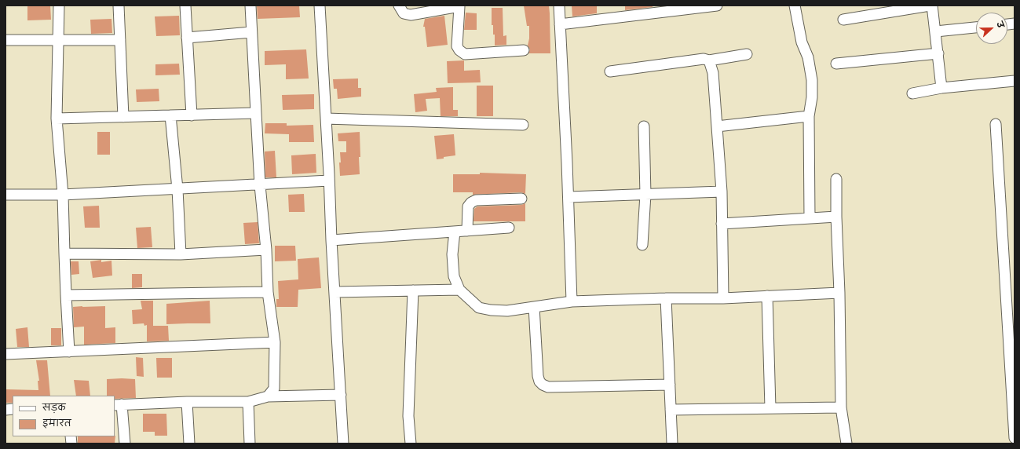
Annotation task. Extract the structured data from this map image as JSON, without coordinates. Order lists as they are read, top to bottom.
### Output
{
  "legend": ["सड़क", "इमारत"],
  "north": "right"
}
